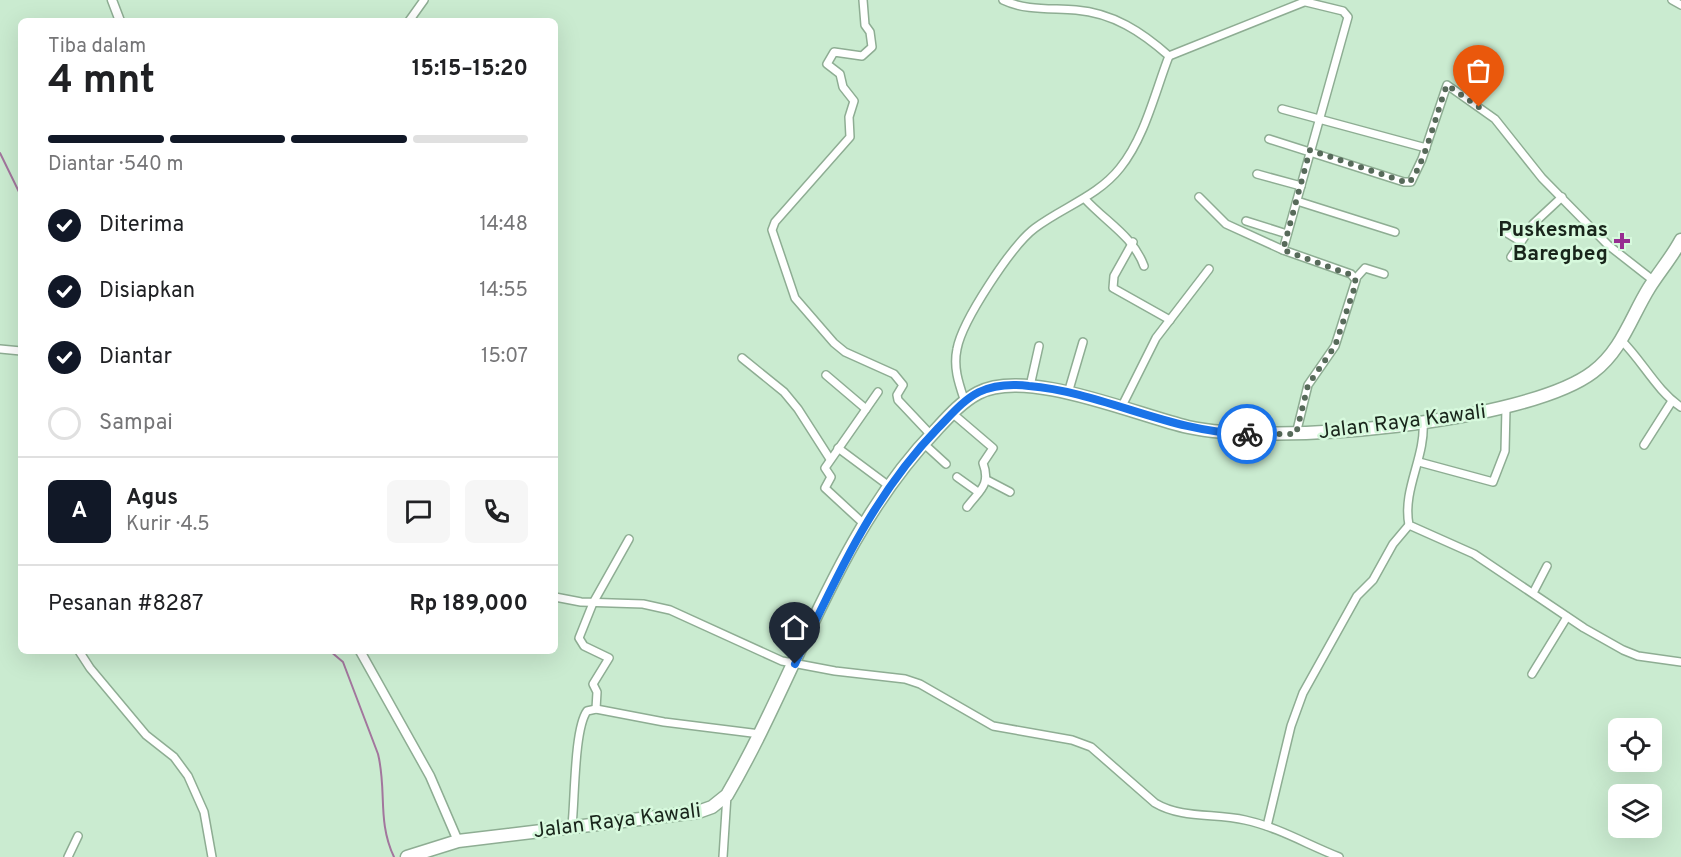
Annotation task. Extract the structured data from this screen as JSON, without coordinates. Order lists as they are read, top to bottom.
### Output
{
  "streets": {
    "highway": ["Jalan Raya Kawali"]
  },
  "places": {
    "health": ["Puskesmas Baregbeg"]
  },
  "page": {
    "heading": ["4 mnt", "Tiba dalam", "15:15–15:20"],
    "panel": [
      "Agus",
      "Kurir · 4.5",
      "Pesanan #8287",
      "Rp 189,000"
    ],
    "bar": "Diantar · 540 m",
    "list": [
      ["Diterima", "14:48"],
      ["Disiapkan", "14:55"],
      ["Diantar", "15:07"],
      "Sampai"
    ],
    "round": "A"
  }
}
